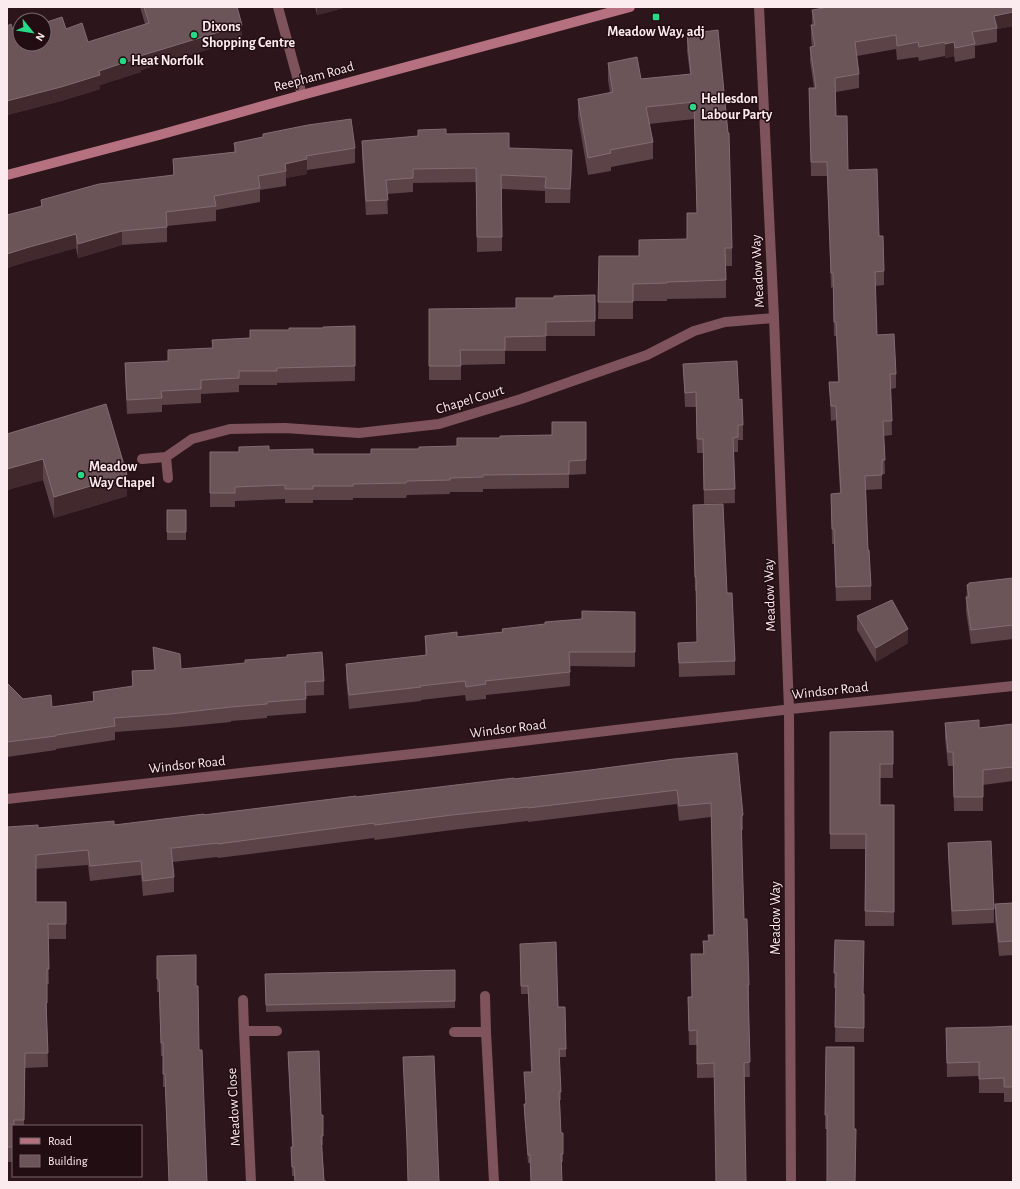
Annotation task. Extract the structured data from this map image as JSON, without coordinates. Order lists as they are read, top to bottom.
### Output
{
  "streets": {
    "street": [
      "Reepham Road",
      "Meadow Way",
      "Chapel Court",
      "Windsor Road",
      "Meadow Close"
    ]
  },
  "crossings": [
    ["Meadow Way", "Chapel Court"],
    ["Meadow Way", "Windsor Road"]
  ],
  "places": {
    "transit": ["Meadow Way, adj"],
    "other": [
      "Dixons Shopping Centre",
      "Heat Norfolk",
      "Hellesdon Labour Party",
      "Meadow Way Chapel"
    ]
  },
  "legend": ["Road", "Building"],
  "north": "bottom right"
}
